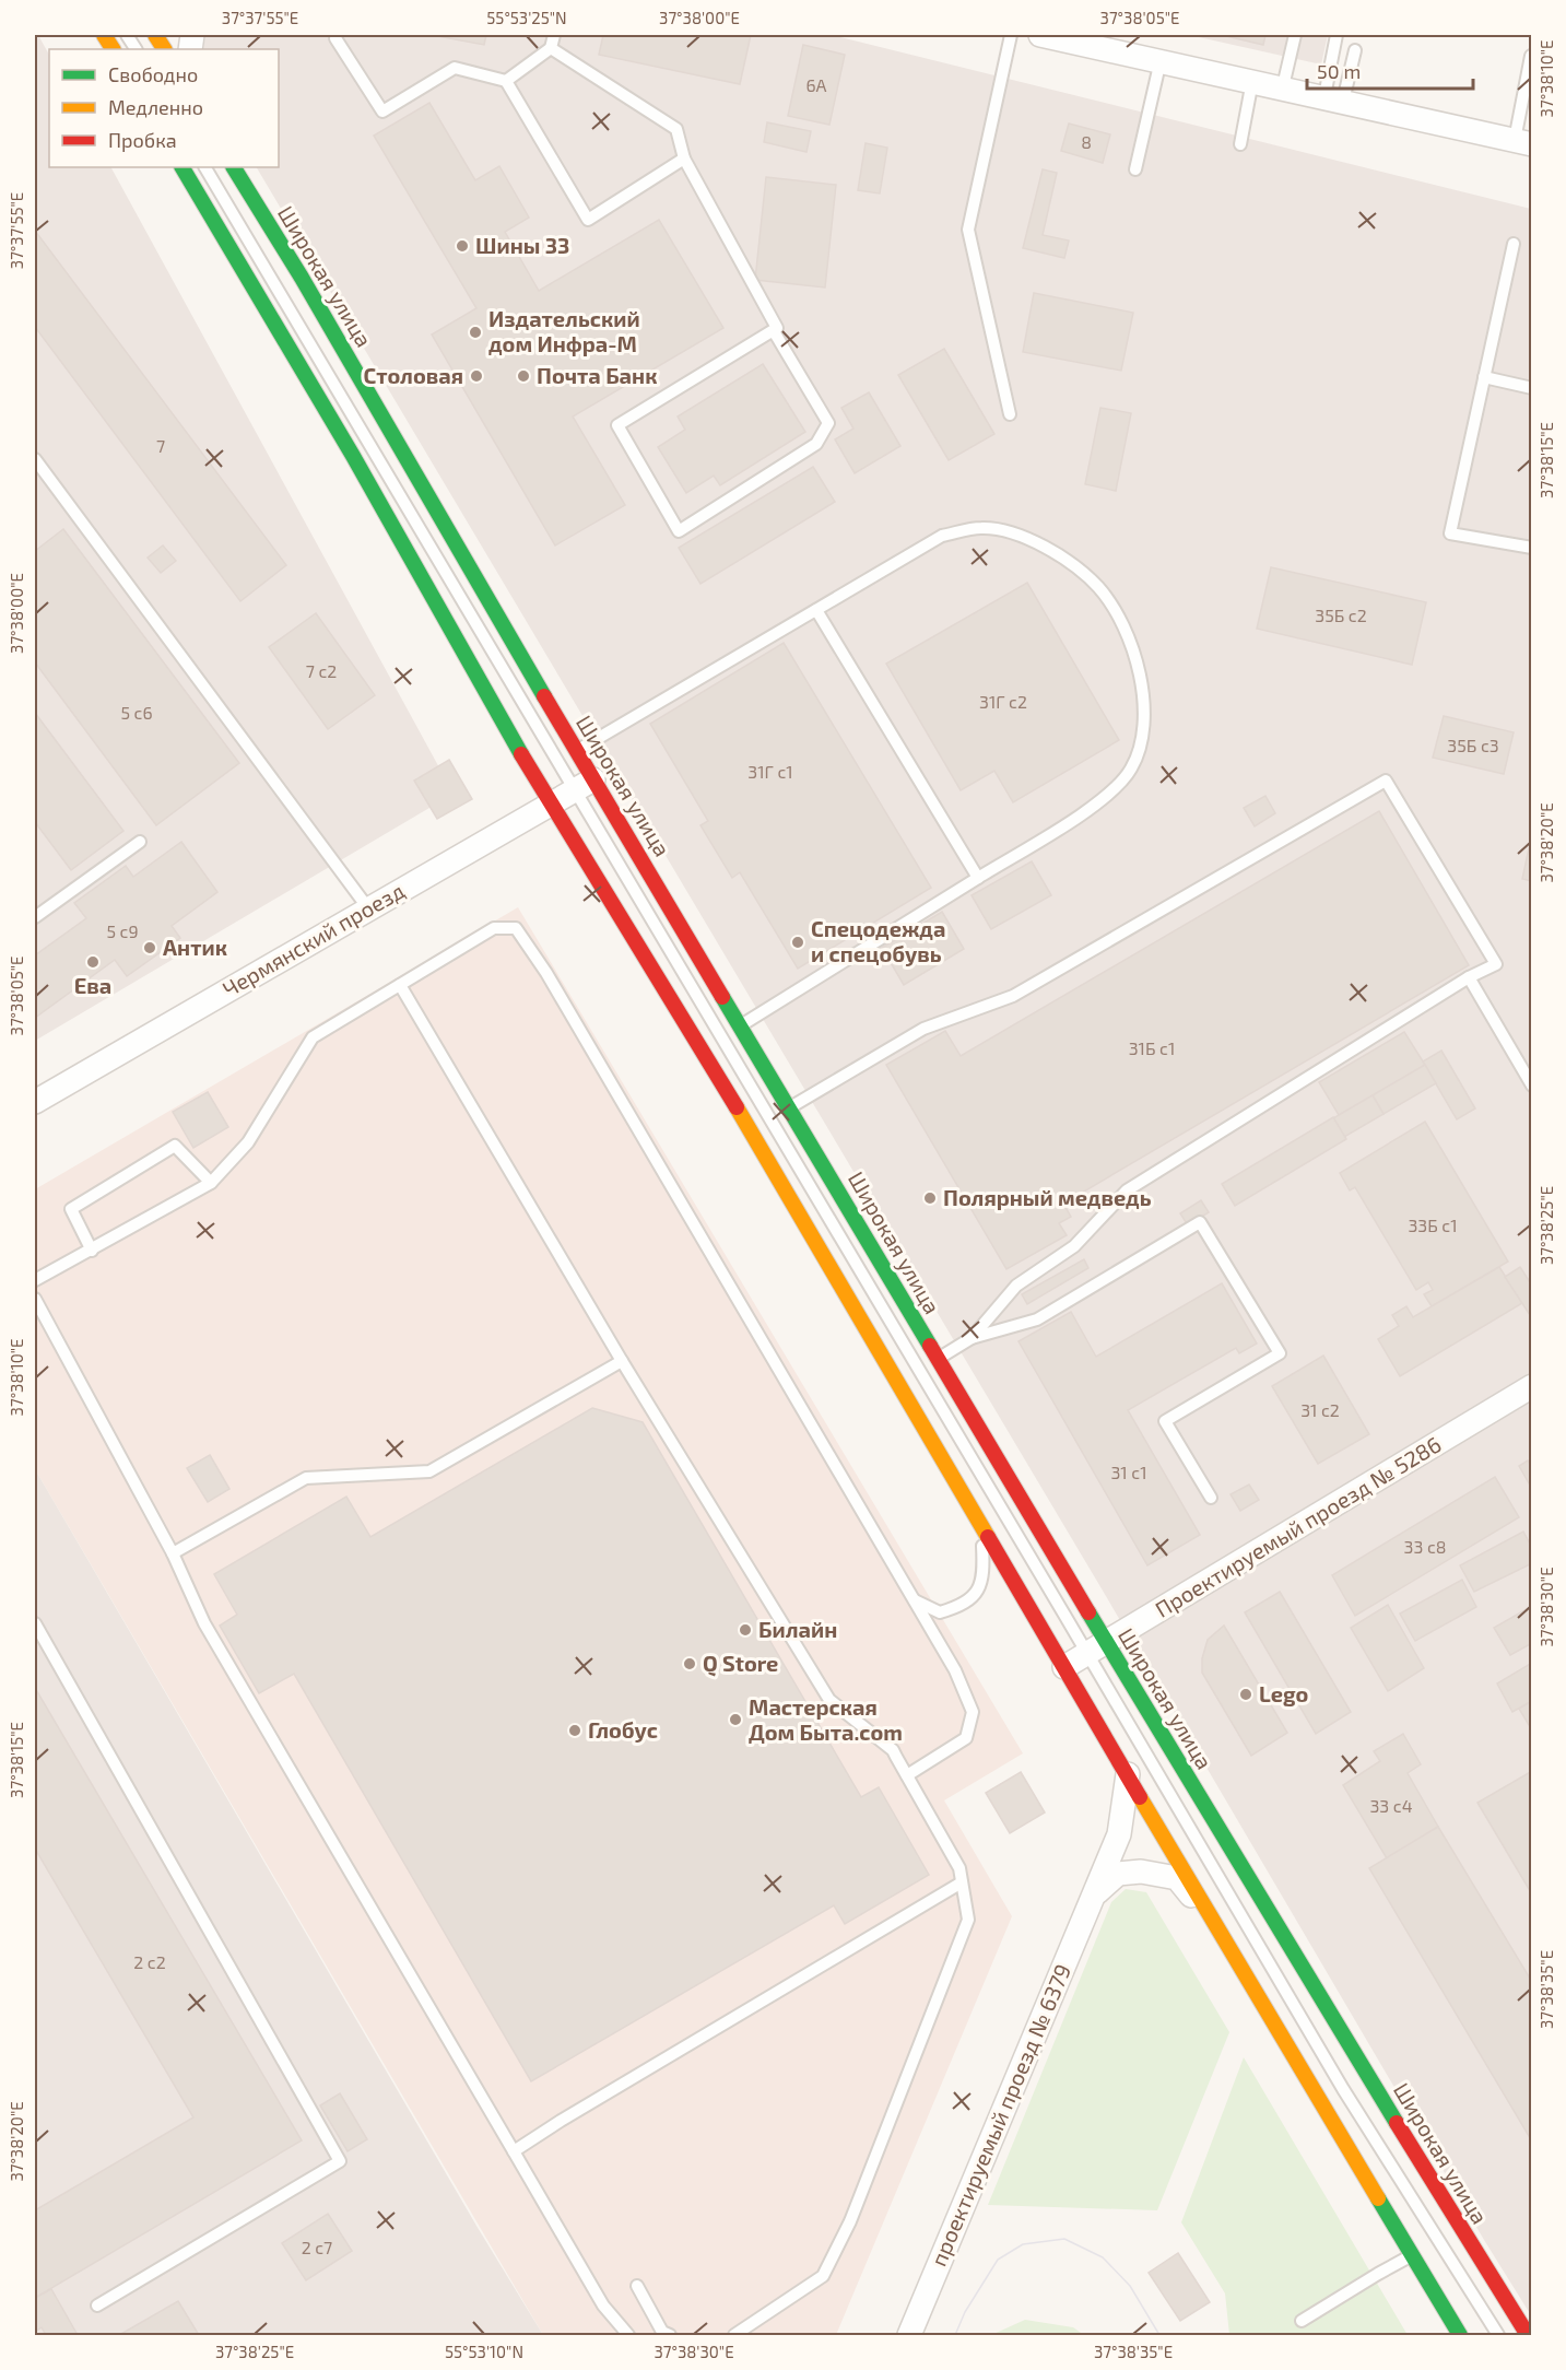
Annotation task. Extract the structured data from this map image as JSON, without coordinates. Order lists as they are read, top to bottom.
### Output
{
  "streets": {
    "main road": ["Широкая улица"],
    "street": ["Чермянский проезд", "Проектируемый проезд № 5286", "проектируемый проезд № 6379"]
  },
  "crossings": [
    ["Широкая улица", "Чермянский проезд"],
    ["Широкая улица", "Проектируемый проезд № 5286"]
  ],
  "places": [
    "Шины 33",
    "Издательский дом Инфра-М",
    "Столовая",
    "Почта Банк",
    "Спецодежда и спецобувь",
    "Антик",
    "Ева",
    "Полярный медведь",
    "Билайн",
    "Q Store",
    "Lego",
    "Мастерская Дом Быта.com",
    "Глобус"
  ],
  "house_numbers": [
    "6А",
    "8",
    "7",
    "35Б с2",
    "7 с2",
    "31Г с2",
    "5 с6",
    "35Б с3",
    "31Г с1",
    "5 с9",
    "31Б c1",
    "33Б с1",
    "31 с2",
    "31 с1",
    "33 с8",
    "33 с4",
    "2 с2",
    "2 с7"
  ],
  "legend": ["Свободно", "Медленно", "Пробка"],
  "scale_bar": "50 m",
  "coordinates": [
    "37°37'55\"E",
    "55°53'25\"N",
    "37°38'00\"E",
    "37°38'05\"E",
    "37°38'10\"E",
    "37°38'15\"E",
    "37°38'20\"E",
    "37°38'25\"E",
    "37°38'30\"E",
    "37°38'35\"E",
    "55°53'10\"N"
  ]
}
